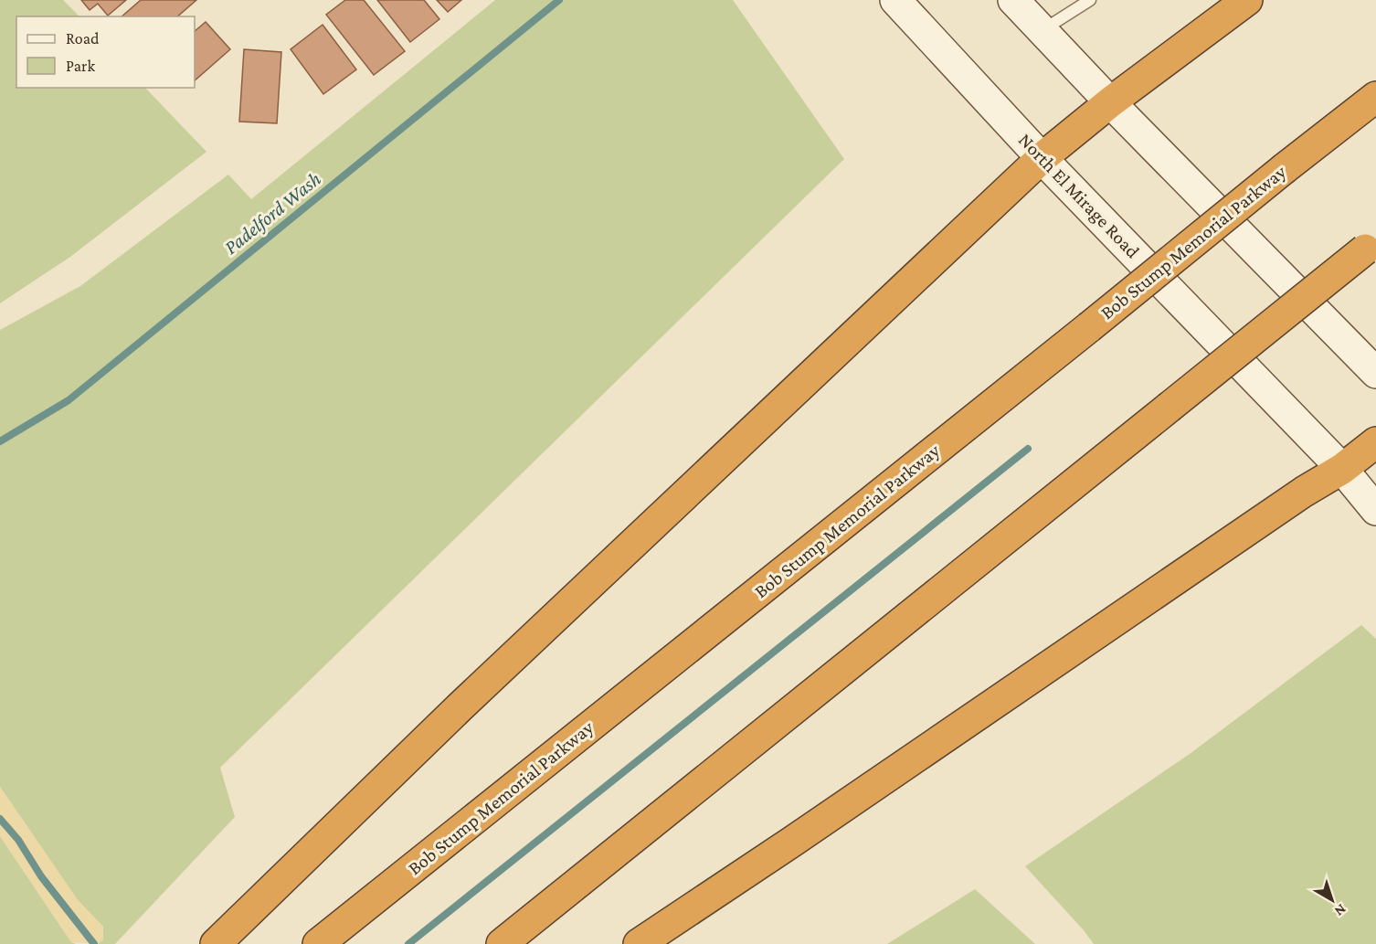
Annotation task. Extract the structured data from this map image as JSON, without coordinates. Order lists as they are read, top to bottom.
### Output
{
  "streets": {
    "highway": ["Bob Stump Memorial Parkway"],
    "main road": ["North El Mirage Road"]
  },
  "water": ["Padelford Wash"],
  "legend": ["Road", "Park"],
  "north": "bottom right"
}
